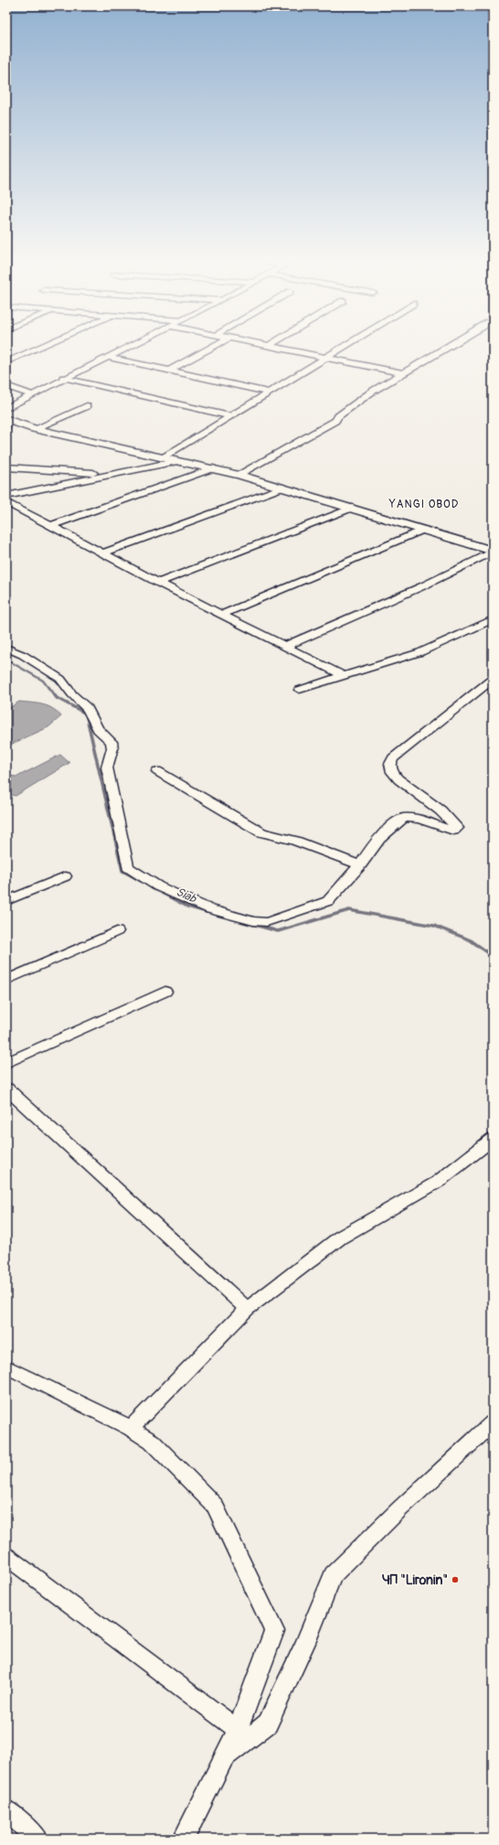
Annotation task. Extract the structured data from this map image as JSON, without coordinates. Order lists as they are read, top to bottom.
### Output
{
  "districts": ["YANGI OBOD"],
  "water": ["Siab"],
  "places": ["ЧП \"Lironin\""]
}
